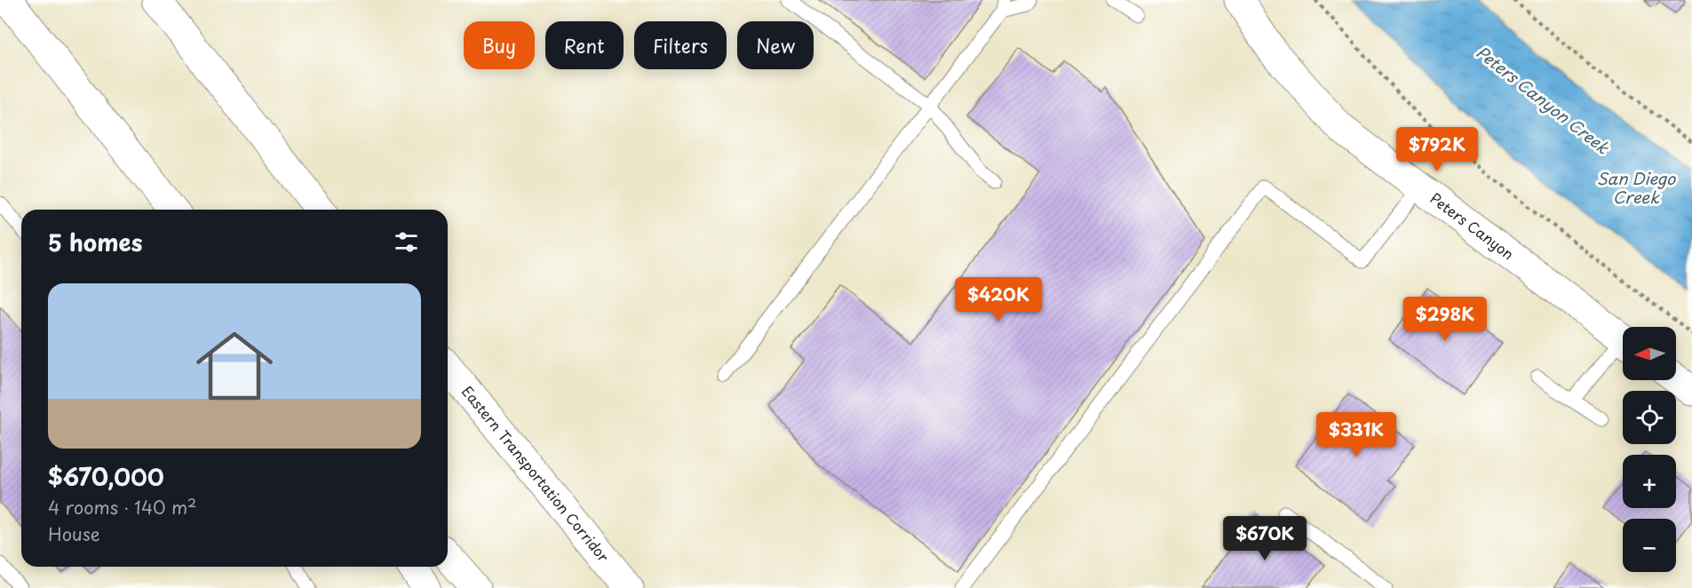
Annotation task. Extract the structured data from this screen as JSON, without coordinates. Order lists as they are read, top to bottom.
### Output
{
  "streets": {
    "main road": ["Peters Canyon", "Eastern Transportation Corridor"]
  },
  "water": ["Peters Canyon Creek", "San Diego Creek"],
  "north": "left",
  "page": {
    "chip": [
      "Buy",
      "Rent",
      "Filters",
      "New"
    ],
    "price": [
      "$792K",
      "$420K",
      "$298K",
      "$331K",
      "$670K"
    ],
    "heading": "5 homes",
    "list": [
      {
        "name": "$670,000",
        "note": "4 rooms · 140 m² · House"
      }
    ],
    "map_buttons": ["+", "−"]
  }
}
